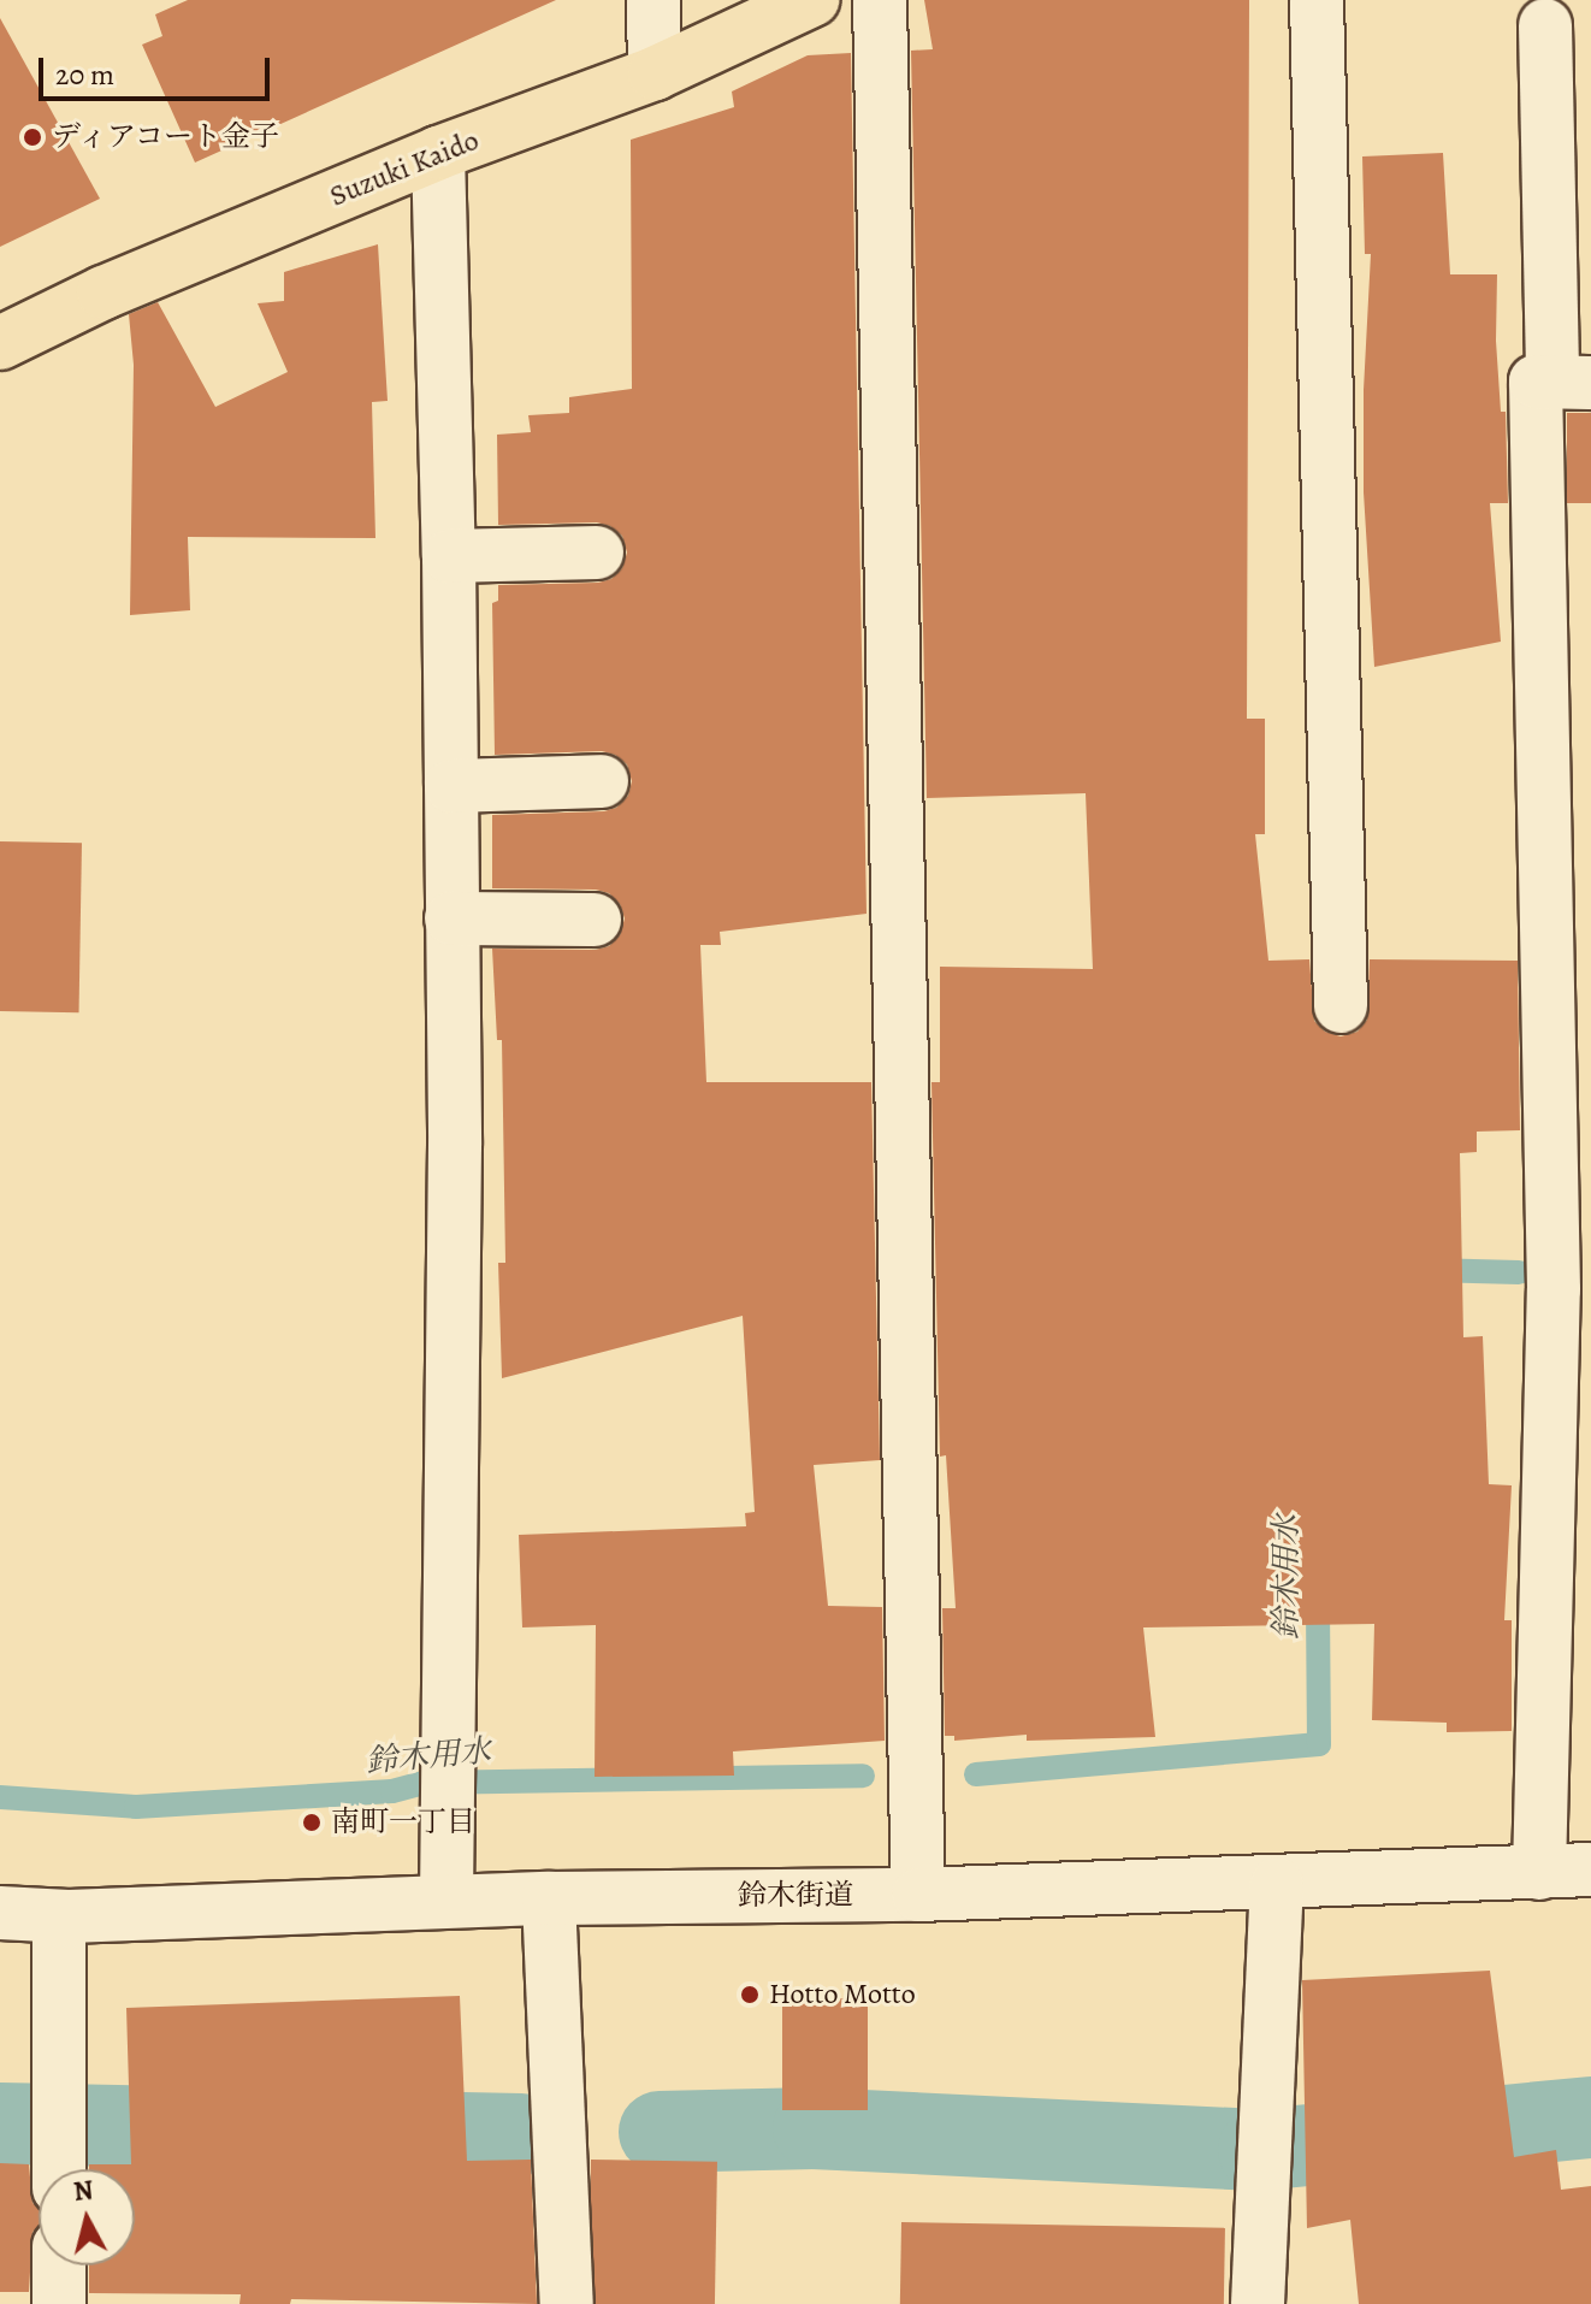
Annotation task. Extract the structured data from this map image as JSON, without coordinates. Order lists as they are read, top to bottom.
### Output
{
  "streets": {
    "main road": ["Suzuki Kaido"],
    "street": ["鈴木街道"]
  },
  "water": ["鈴木用水"],
  "places": ["ディアコート金子", "南町一丁目", "Hotto Motto"],
  "scale_bar": "20 m",
  "north": "top"
}
